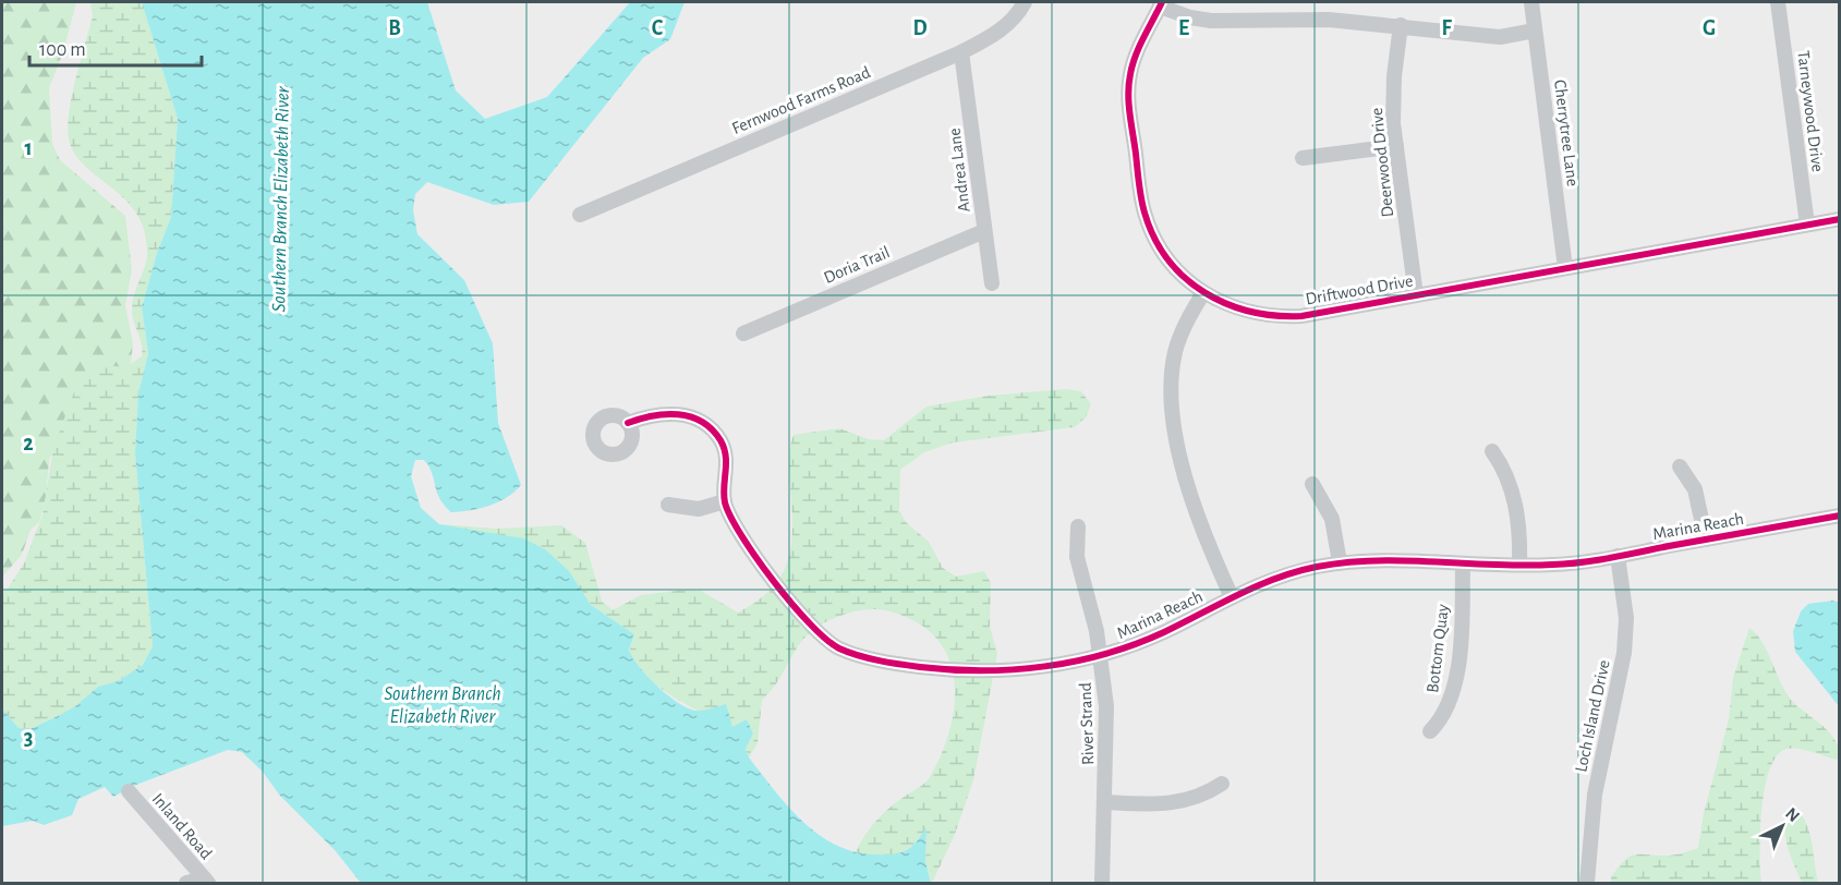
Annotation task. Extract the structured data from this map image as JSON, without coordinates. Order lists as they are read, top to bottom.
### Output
{
  "streets": {
    "street": [
      "Fernwood Farms Road",
      "Tarneywood Drive",
      "Cherrytree Lane",
      "Deerwood Drive",
      "Andrea Lane",
      "Doria Trail",
      "Driftwood Drive",
      "Marina Reach",
      "Bottom Quay",
      "Loch Island Drive",
      "River Strand",
      "Inland Road"
    ]
  },
  "crossings": [
    ["Fernwood Farms Road", "Andrea Lane"],
    ["Tarneywood Drive", "Driftwood Drive"],
    ["Cherrytree Lane", "Driftwood Drive"],
    ["Deerwood Drive", "Driftwood Drive"],
    ["Andrea Lane", "Doria Trail"],
    ["Marina Reach", "Bottom Quay"],
    ["Marina Reach", "Loch Island Drive"],
    ["Marina Reach", "River Strand"]
  ],
  "water": ["Southern Branch Elizabeth River"],
  "scale_bar": "100 m",
  "north": "top right",
  "grid": {
    "columns": [
      "B",
      "C",
      "D",
      "E",
      "F",
      "G"
    ],
    "rows": ["1", "2", "3"]
  }
}
